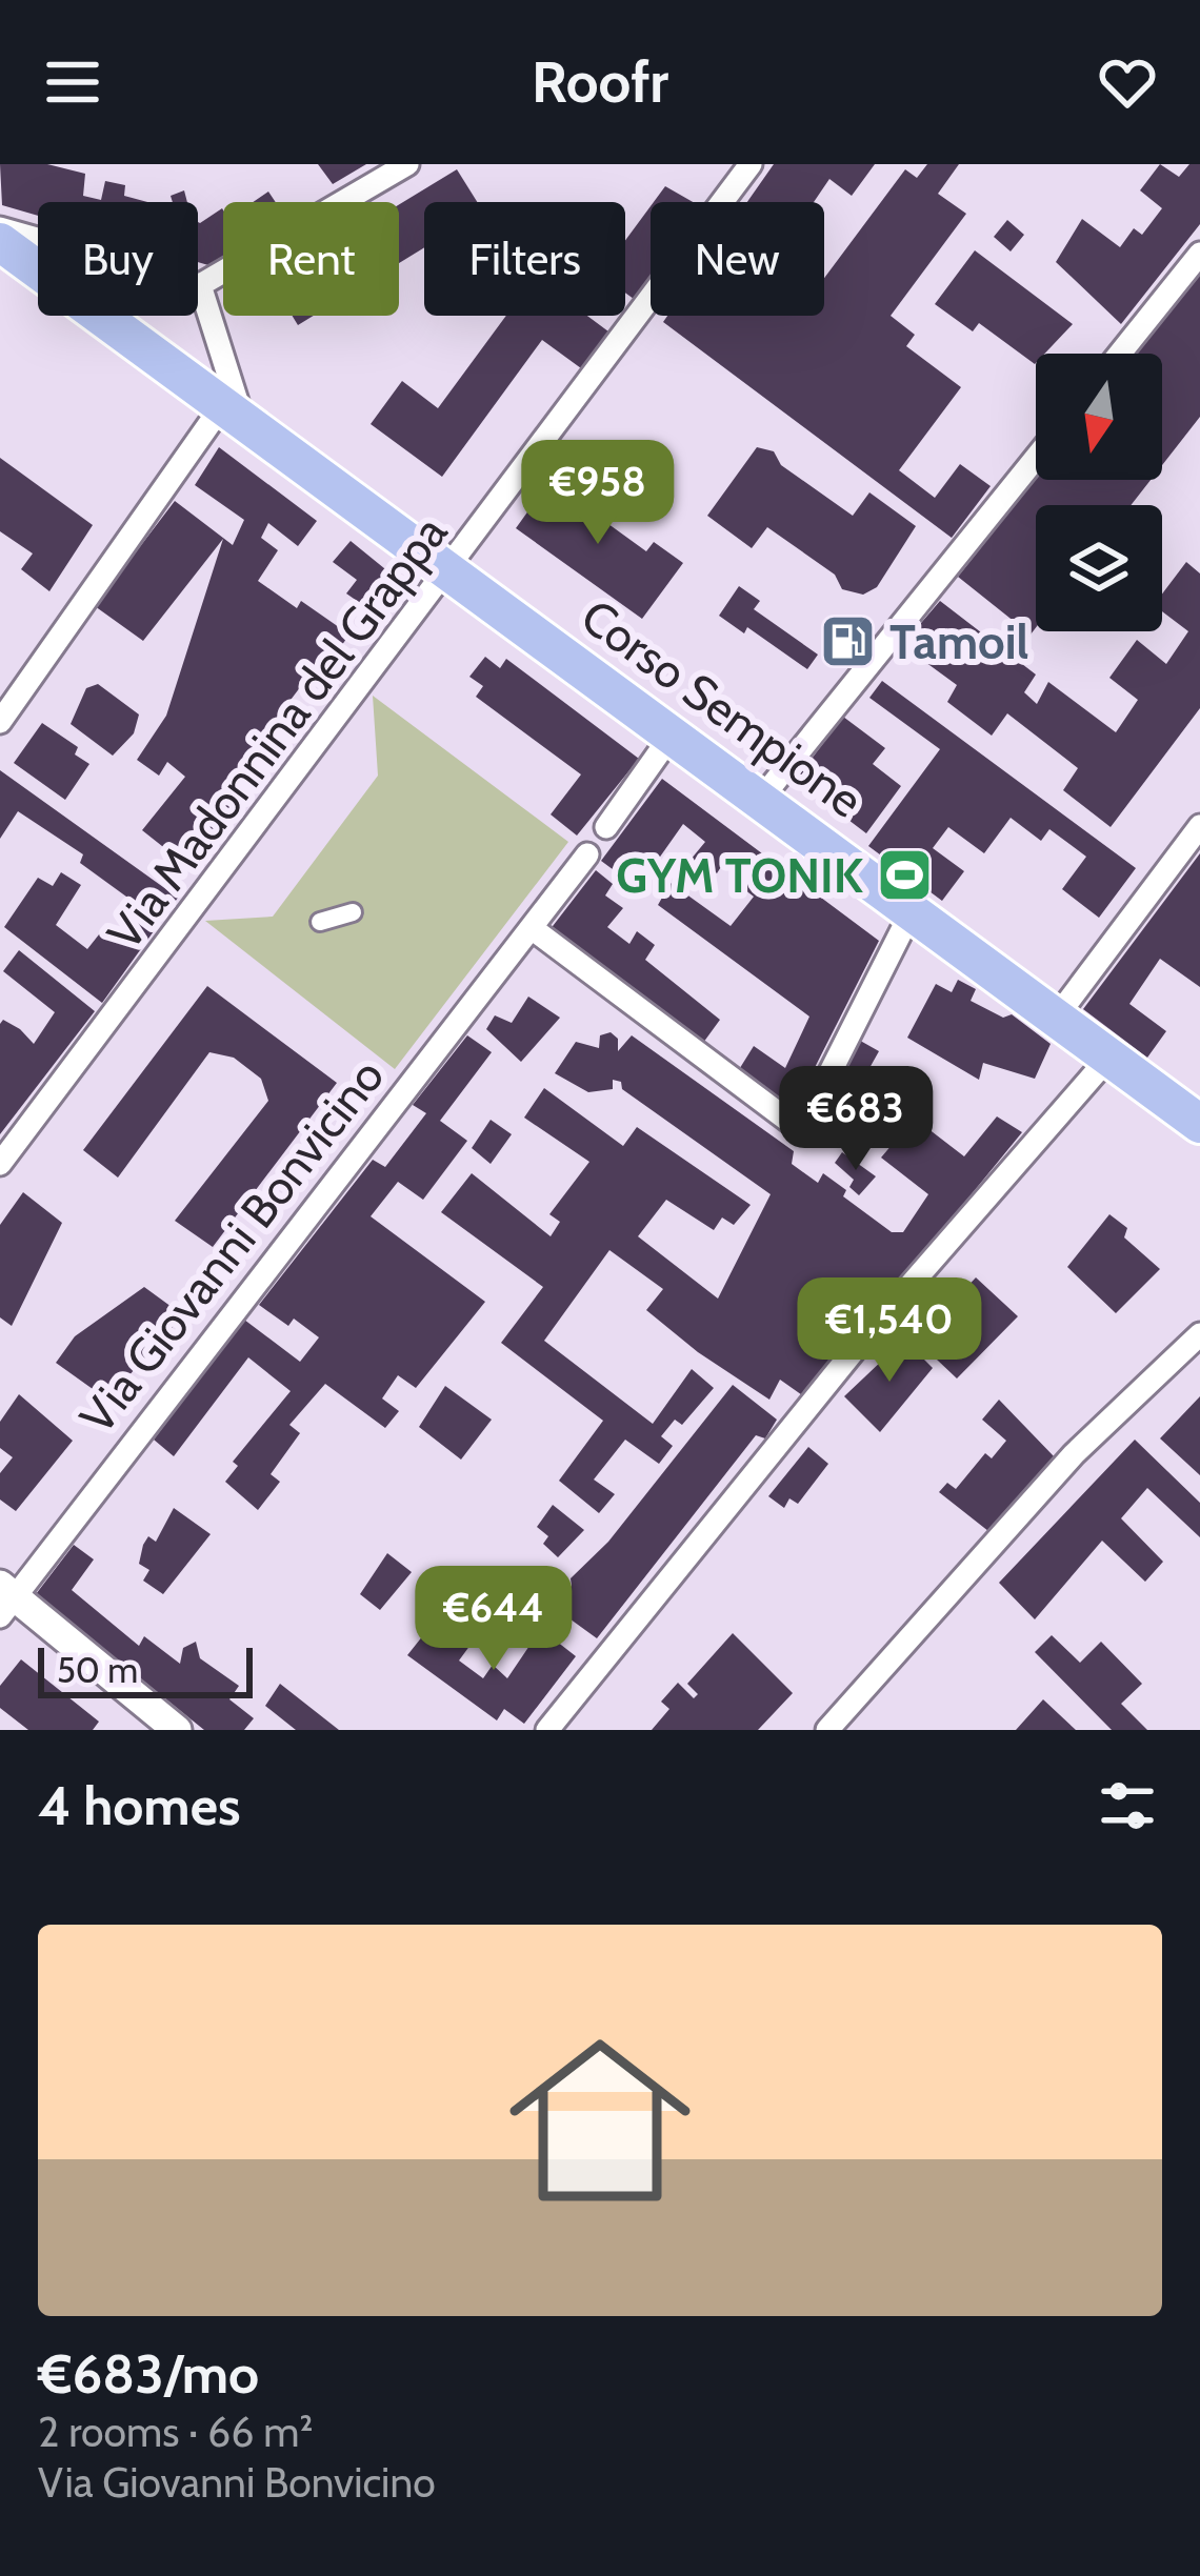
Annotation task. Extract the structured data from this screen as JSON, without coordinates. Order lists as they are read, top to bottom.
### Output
{
  "streets": {
    "main road": ["Corso Sempione"],
    "street": ["Via Madonnina del Grappa", "Via Giovanni Bonvicino"]
  },
  "crossings": [
    ["Corso Sempione", "Via Madonnina del Grappa"]
  ],
  "places": {
    "fuel station": ["Tamoil"],
    "sports": ["GYM TONIK"]
  },
  "scale_bar": "50 m",
  "north": "bottom",
  "page": {
    "header": "Roofr",
    "chip": [
      "Buy",
      "Rent",
      "Filters",
      "New"
    ],
    "price": [
      "€958",
      "€683",
      "€1,540",
      "€644"
    ],
    "scale": "50 m",
    "heading": "4 homes",
    "list": [
      {
        "name": "€683/mo",
        "note": "2 rooms · 66 m² · Via Giovanni Bonvicino"
      }
    ]
  }
}
